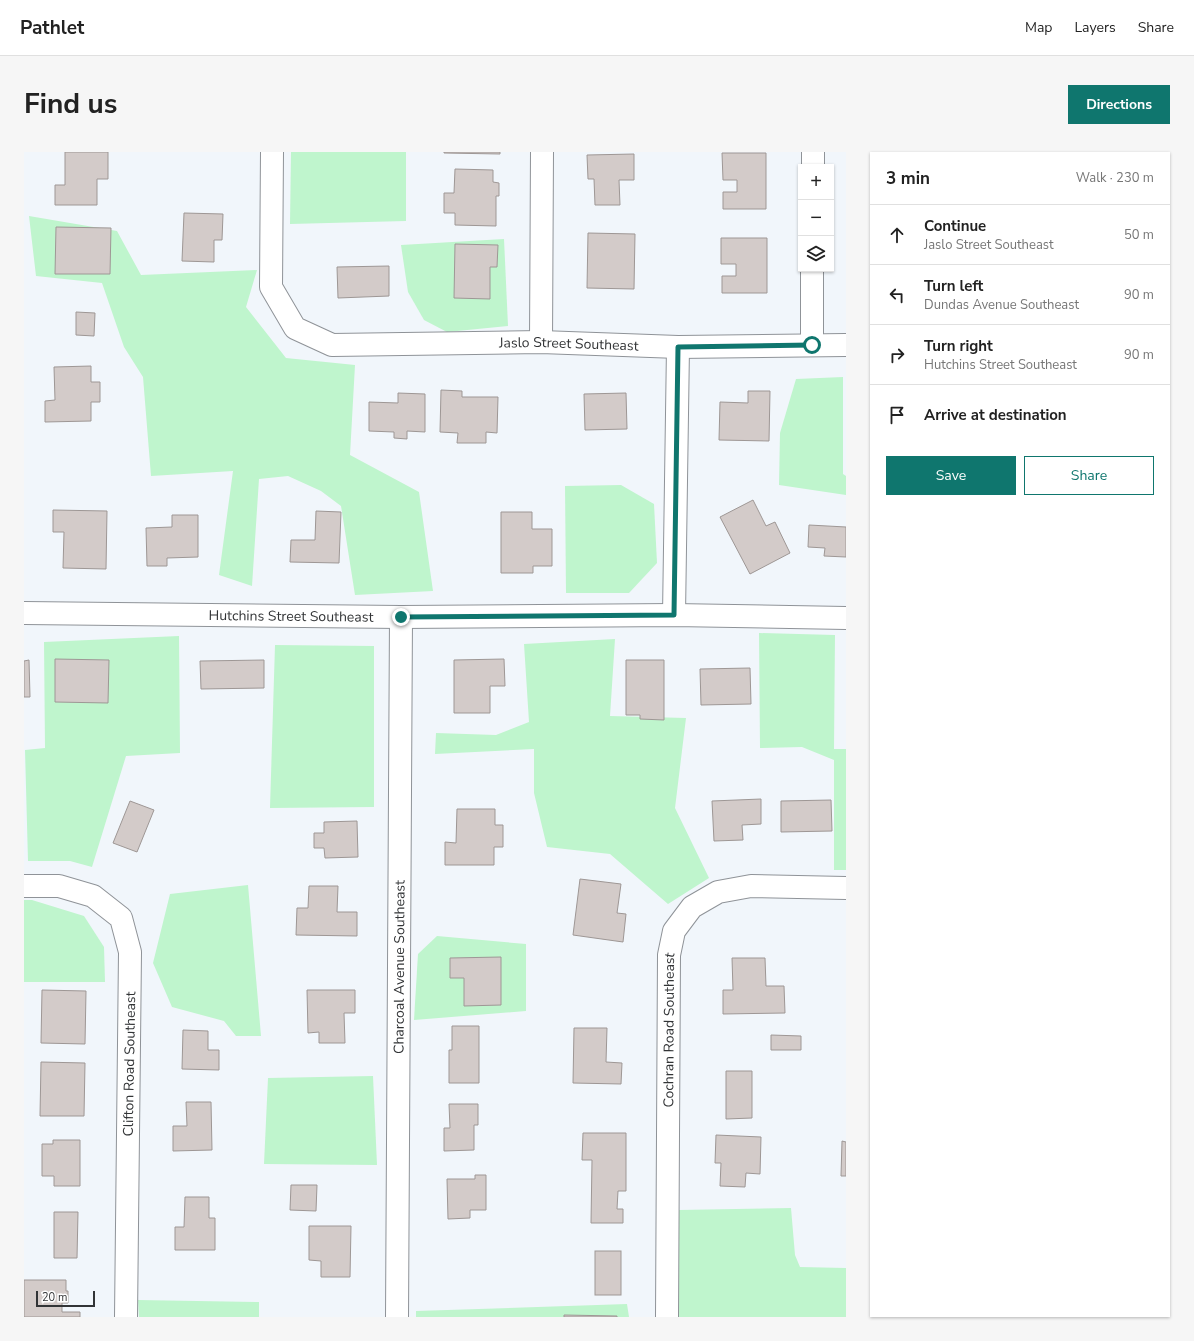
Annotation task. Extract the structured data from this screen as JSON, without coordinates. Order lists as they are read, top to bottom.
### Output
{
  "streets": {
    "street": [
      "Jaslo Street Southeast",
      "Hutchins Street Southeast",
      "Charcoal Avenue Southeast",
      "Cochran Road Southeast",
      "Clifton Road Southeast"
    ]
  },
  "crossings": [
    ["Hutchins Street Southeast", "Charcoal Avenue Southeast"]
  ],
  "scale_bar": "20 m",
  "page": {
    "header": "Pathlet",
    "nav": ["Map", "Layers", "Share"],
    "title": "Find us",
    "buttons": [
      "Directions",
      ["Save", "Share"]
    ],
    "heading": ["3 min", "Walk · 230 m"],
    "map_buttons": ["+", "−"],
    "list": [
      ["Continue", "Jaslo Street Southeast", "50 m"],
      ["Turn left", "Dundas Avenue Southeast", "90 m"],
      ["Turn right", "Hutchins Street Southeast", "90 m"],
      "Arrive at destination"
    ],
    "scale": "20 m"
  }
}
